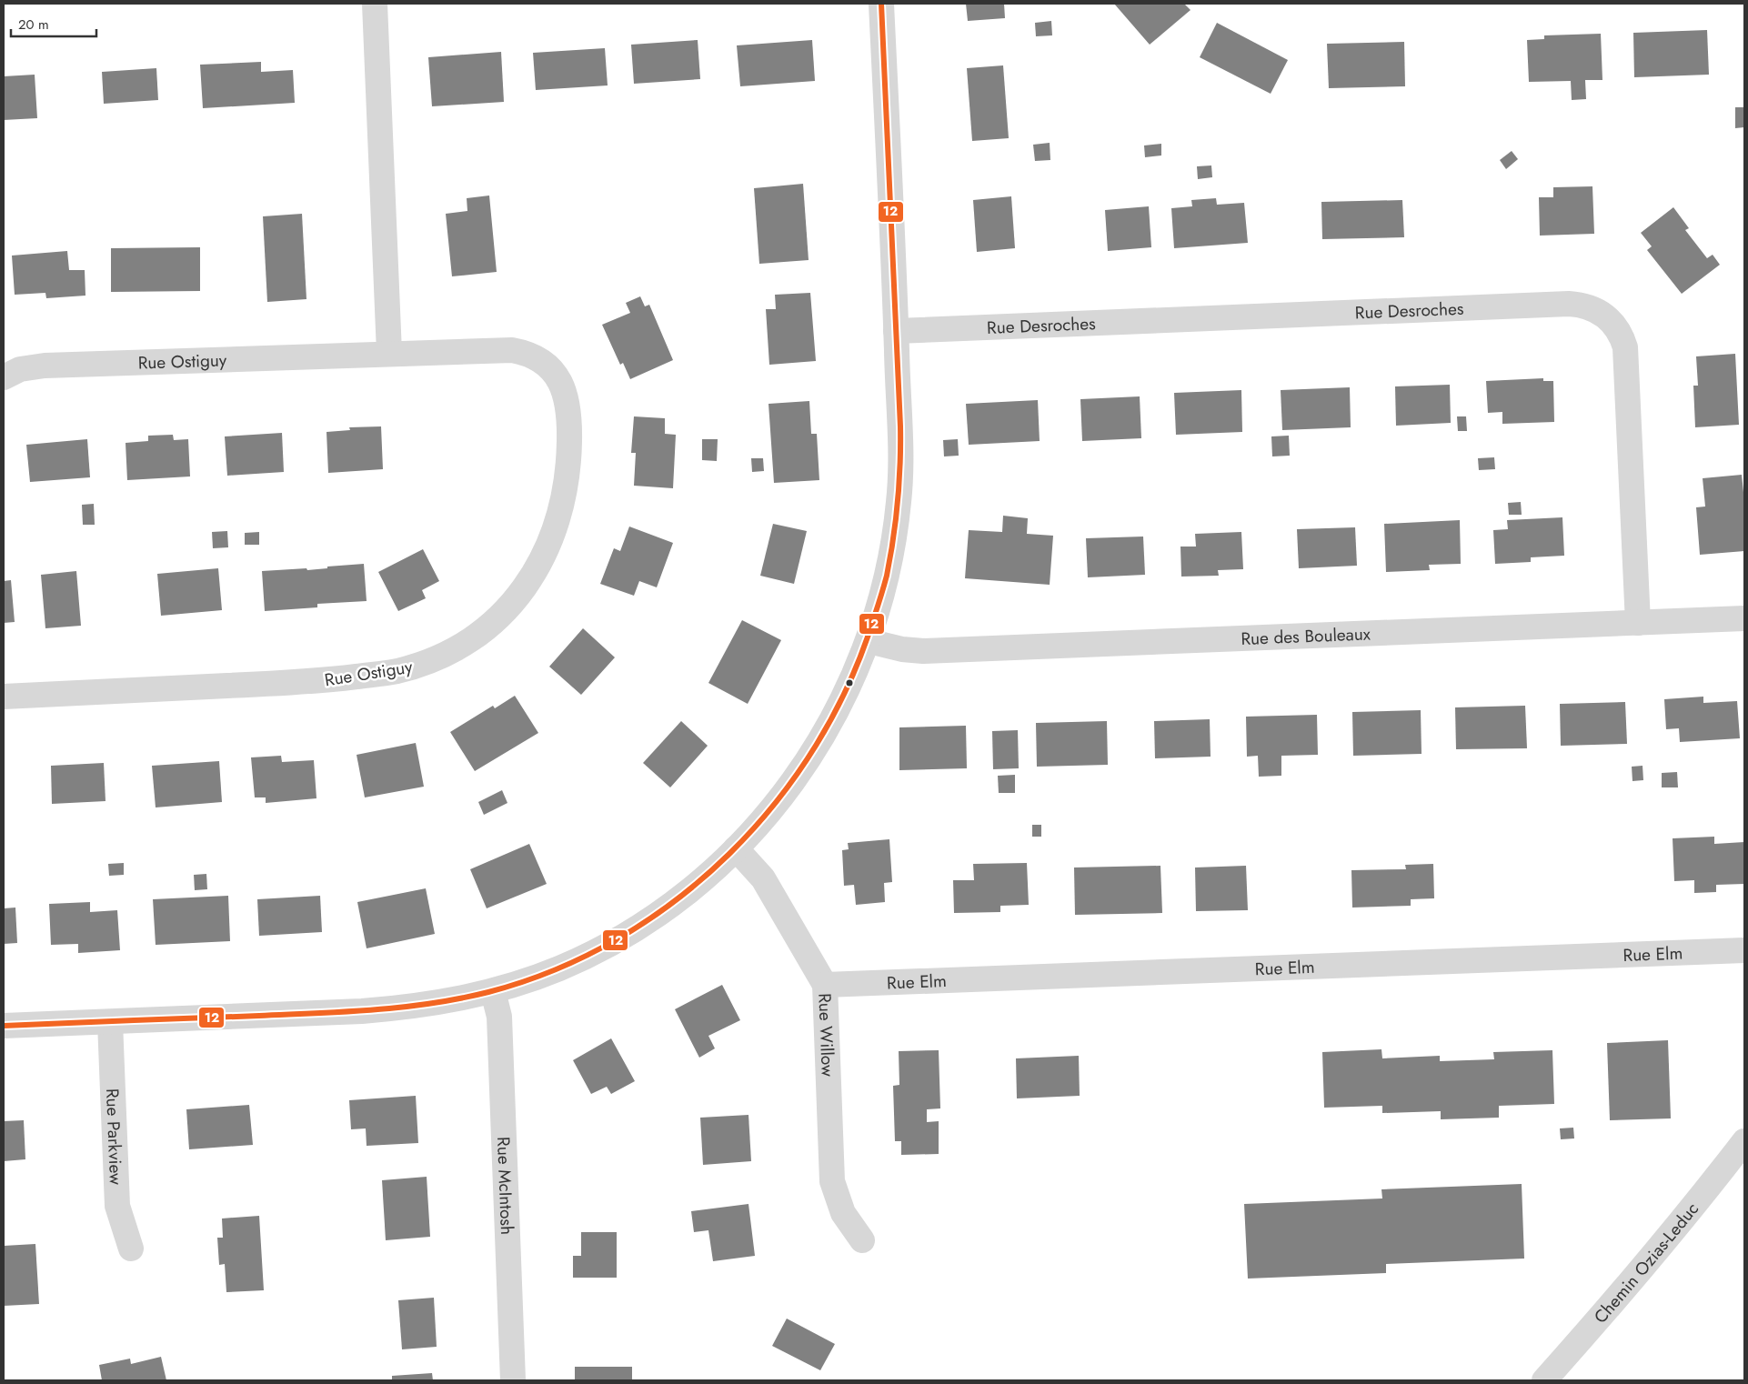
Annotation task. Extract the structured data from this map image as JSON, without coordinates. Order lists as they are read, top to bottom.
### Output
{
  "streets": {
    "street": [
      "Rue Desroches",
      "Rue Ostiguy",
      "Rue des Bouleaux",
      "Rue Elm",
      "Rue Willow",
      "Rue Parkview",
      "Rue McIntosh",
      "Chemin Ozias-Leduc"
    ]
  },
  "crossings": [
    ["Rue Desroches", "Rue des Bouleaux"],
    ["Rue Elm", "Rue Willow"]
  ],
  "lines": ["transit line 12"],
  "scale_bar": "20 m"
}
